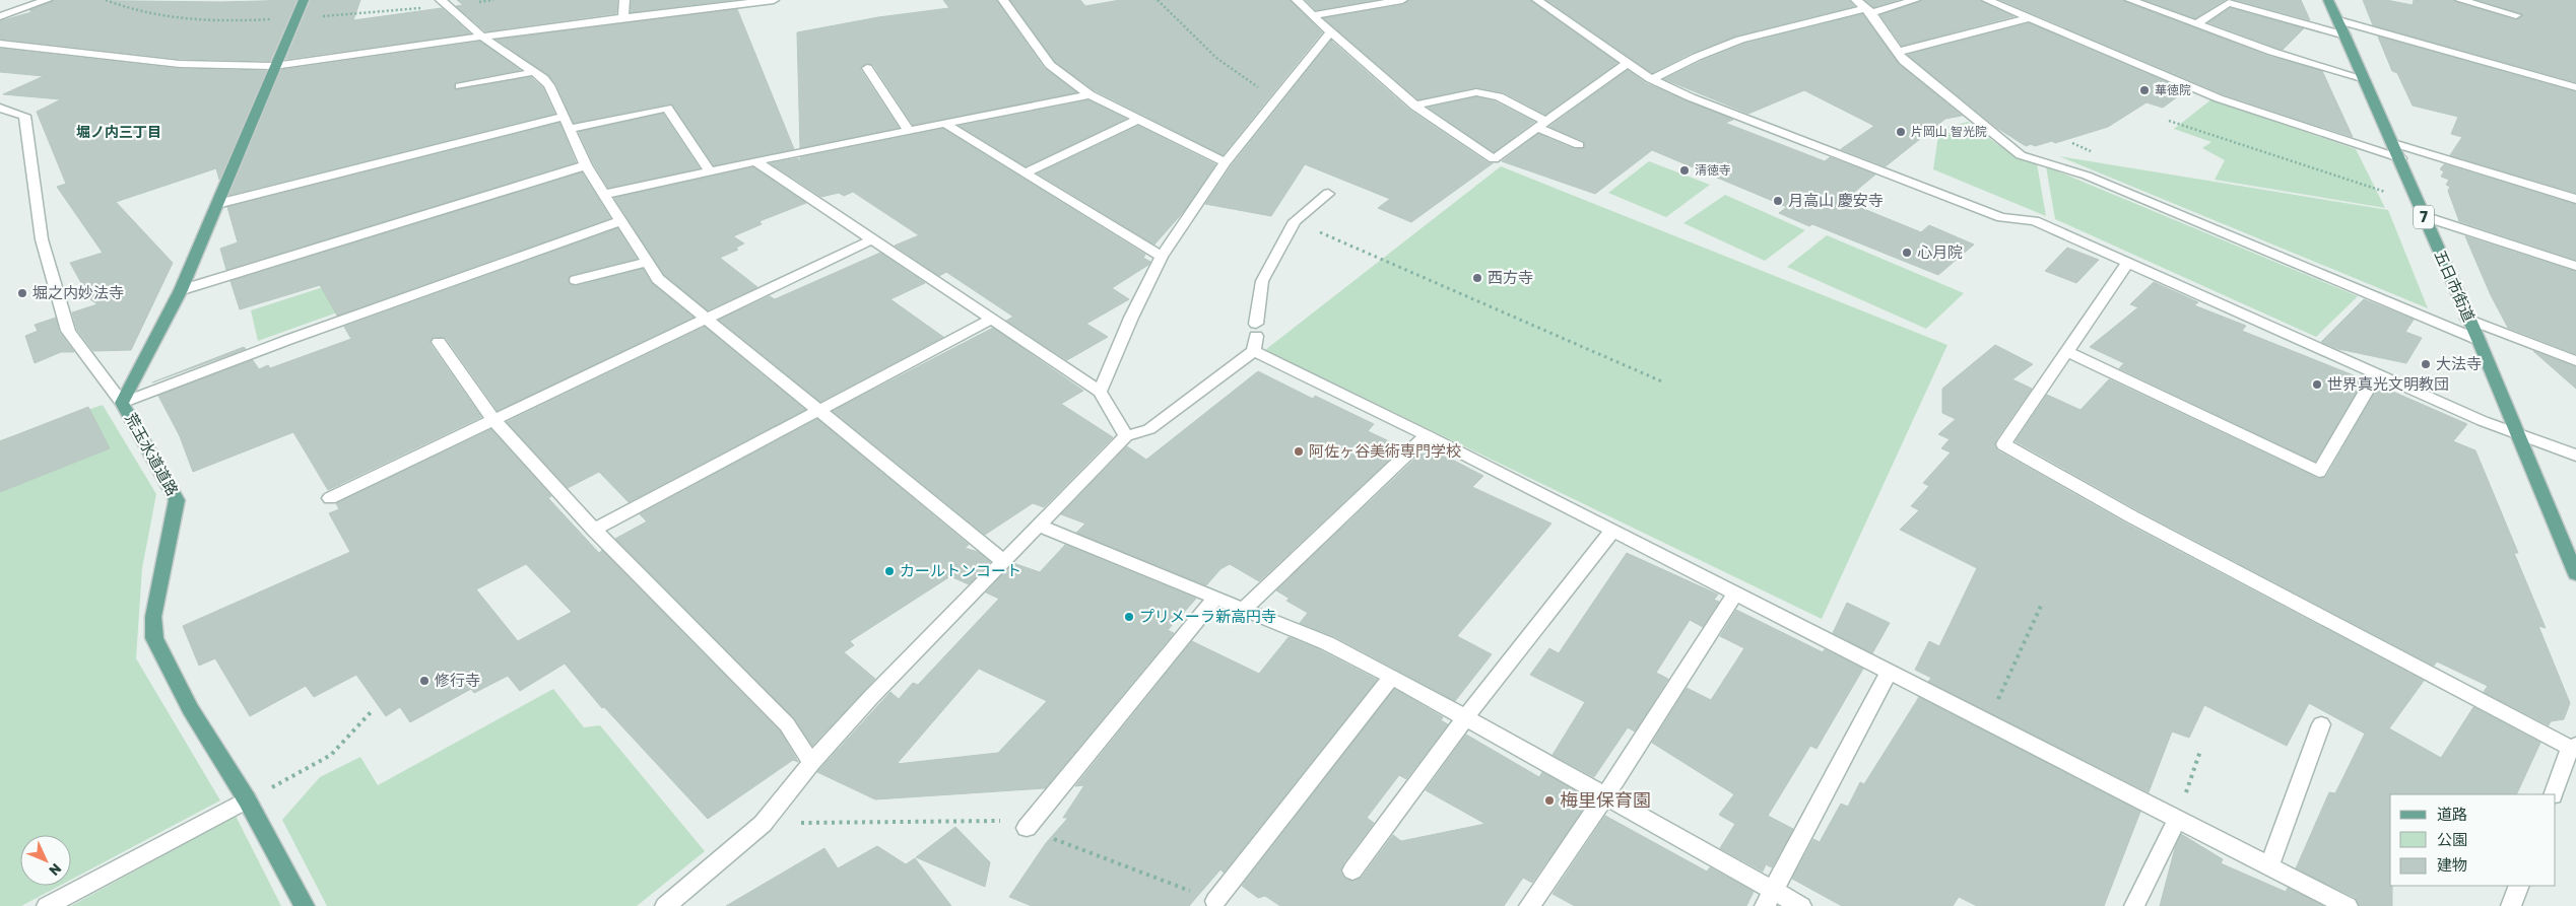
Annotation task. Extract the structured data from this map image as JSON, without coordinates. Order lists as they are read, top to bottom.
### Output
{
  "streets": {
    "main road": ["7", "五日市街道", "荒玉水道道路"]
  },
  "districts": ["堀ノ内三丁目"],
  "places": [
    "華徳院",
    "片岡山 智光院",
    "清徳寺",
    "月高山 慶安寺",
    "心月院",
    "西方寺",
    "堀之内妙法寺",
    "大法寺",
    "世界真光文明教団",
    "阿佐ヶ谷美術専門学校",
    "カールトンコート",
    "プリメーラ新高円寺",
    "修行寺",
    "梅里保育園"
  ],
  "legend": ["道路", "公園", "建物"],
  "north": "bottom right"
}
